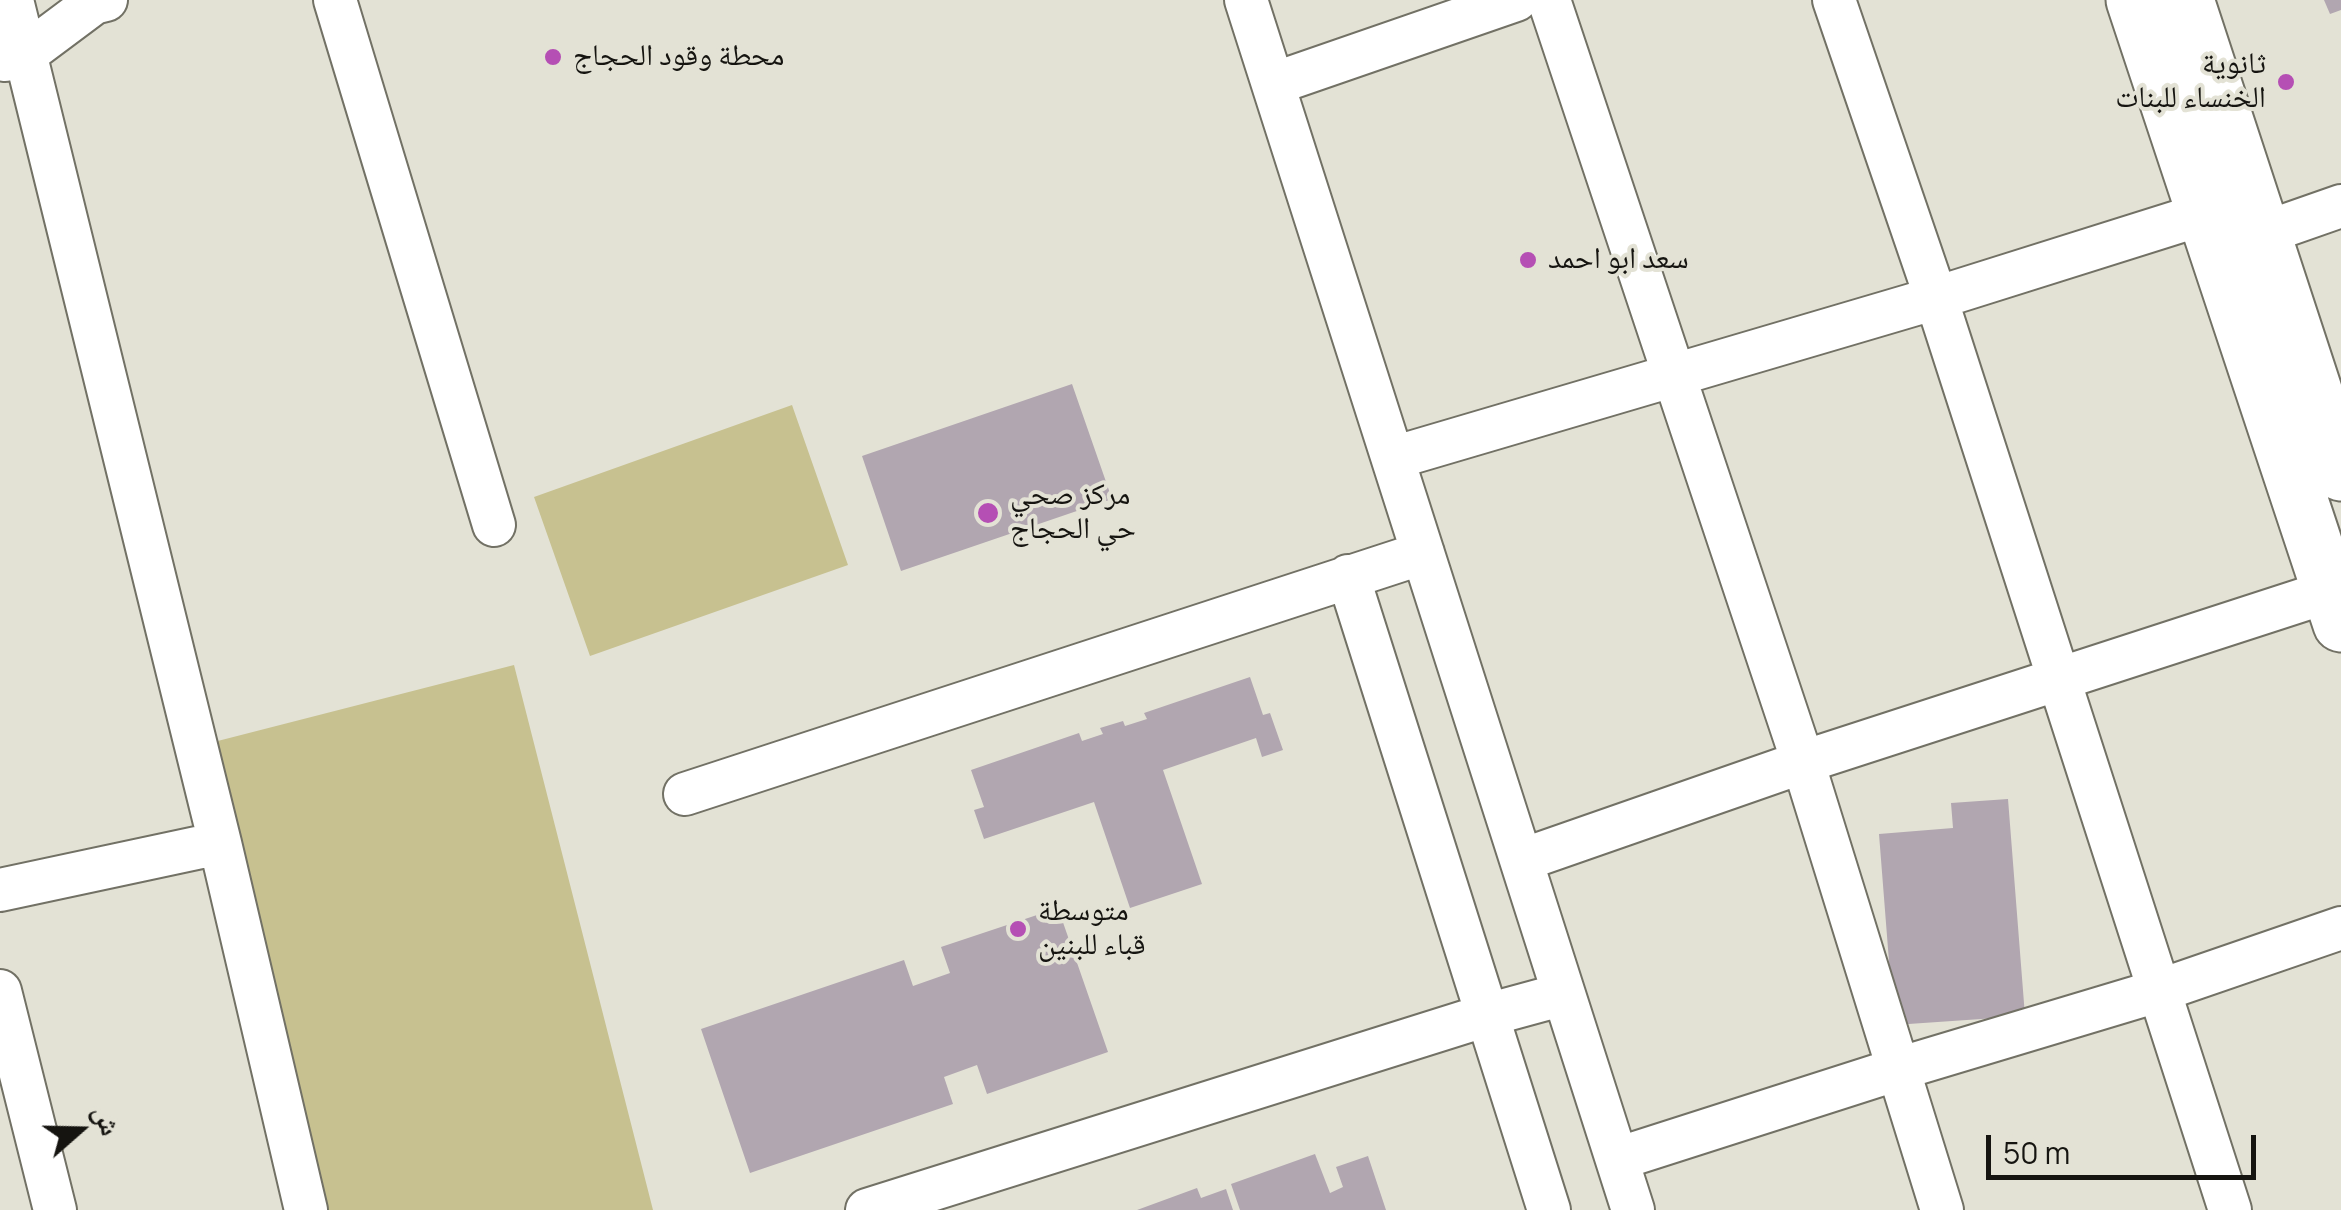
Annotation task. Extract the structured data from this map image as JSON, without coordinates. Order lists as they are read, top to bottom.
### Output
{
  "places": [
    "محطة وقود الحجاج",
    "ثانوية الخنساء للبنات",
    "سعد ابو احمد",
    "مركز صحي حي الحجاج",
    "متوسطة قباء للبنين"
  ],
  "scale_bar": "50 m",
  "north": "right"
}
